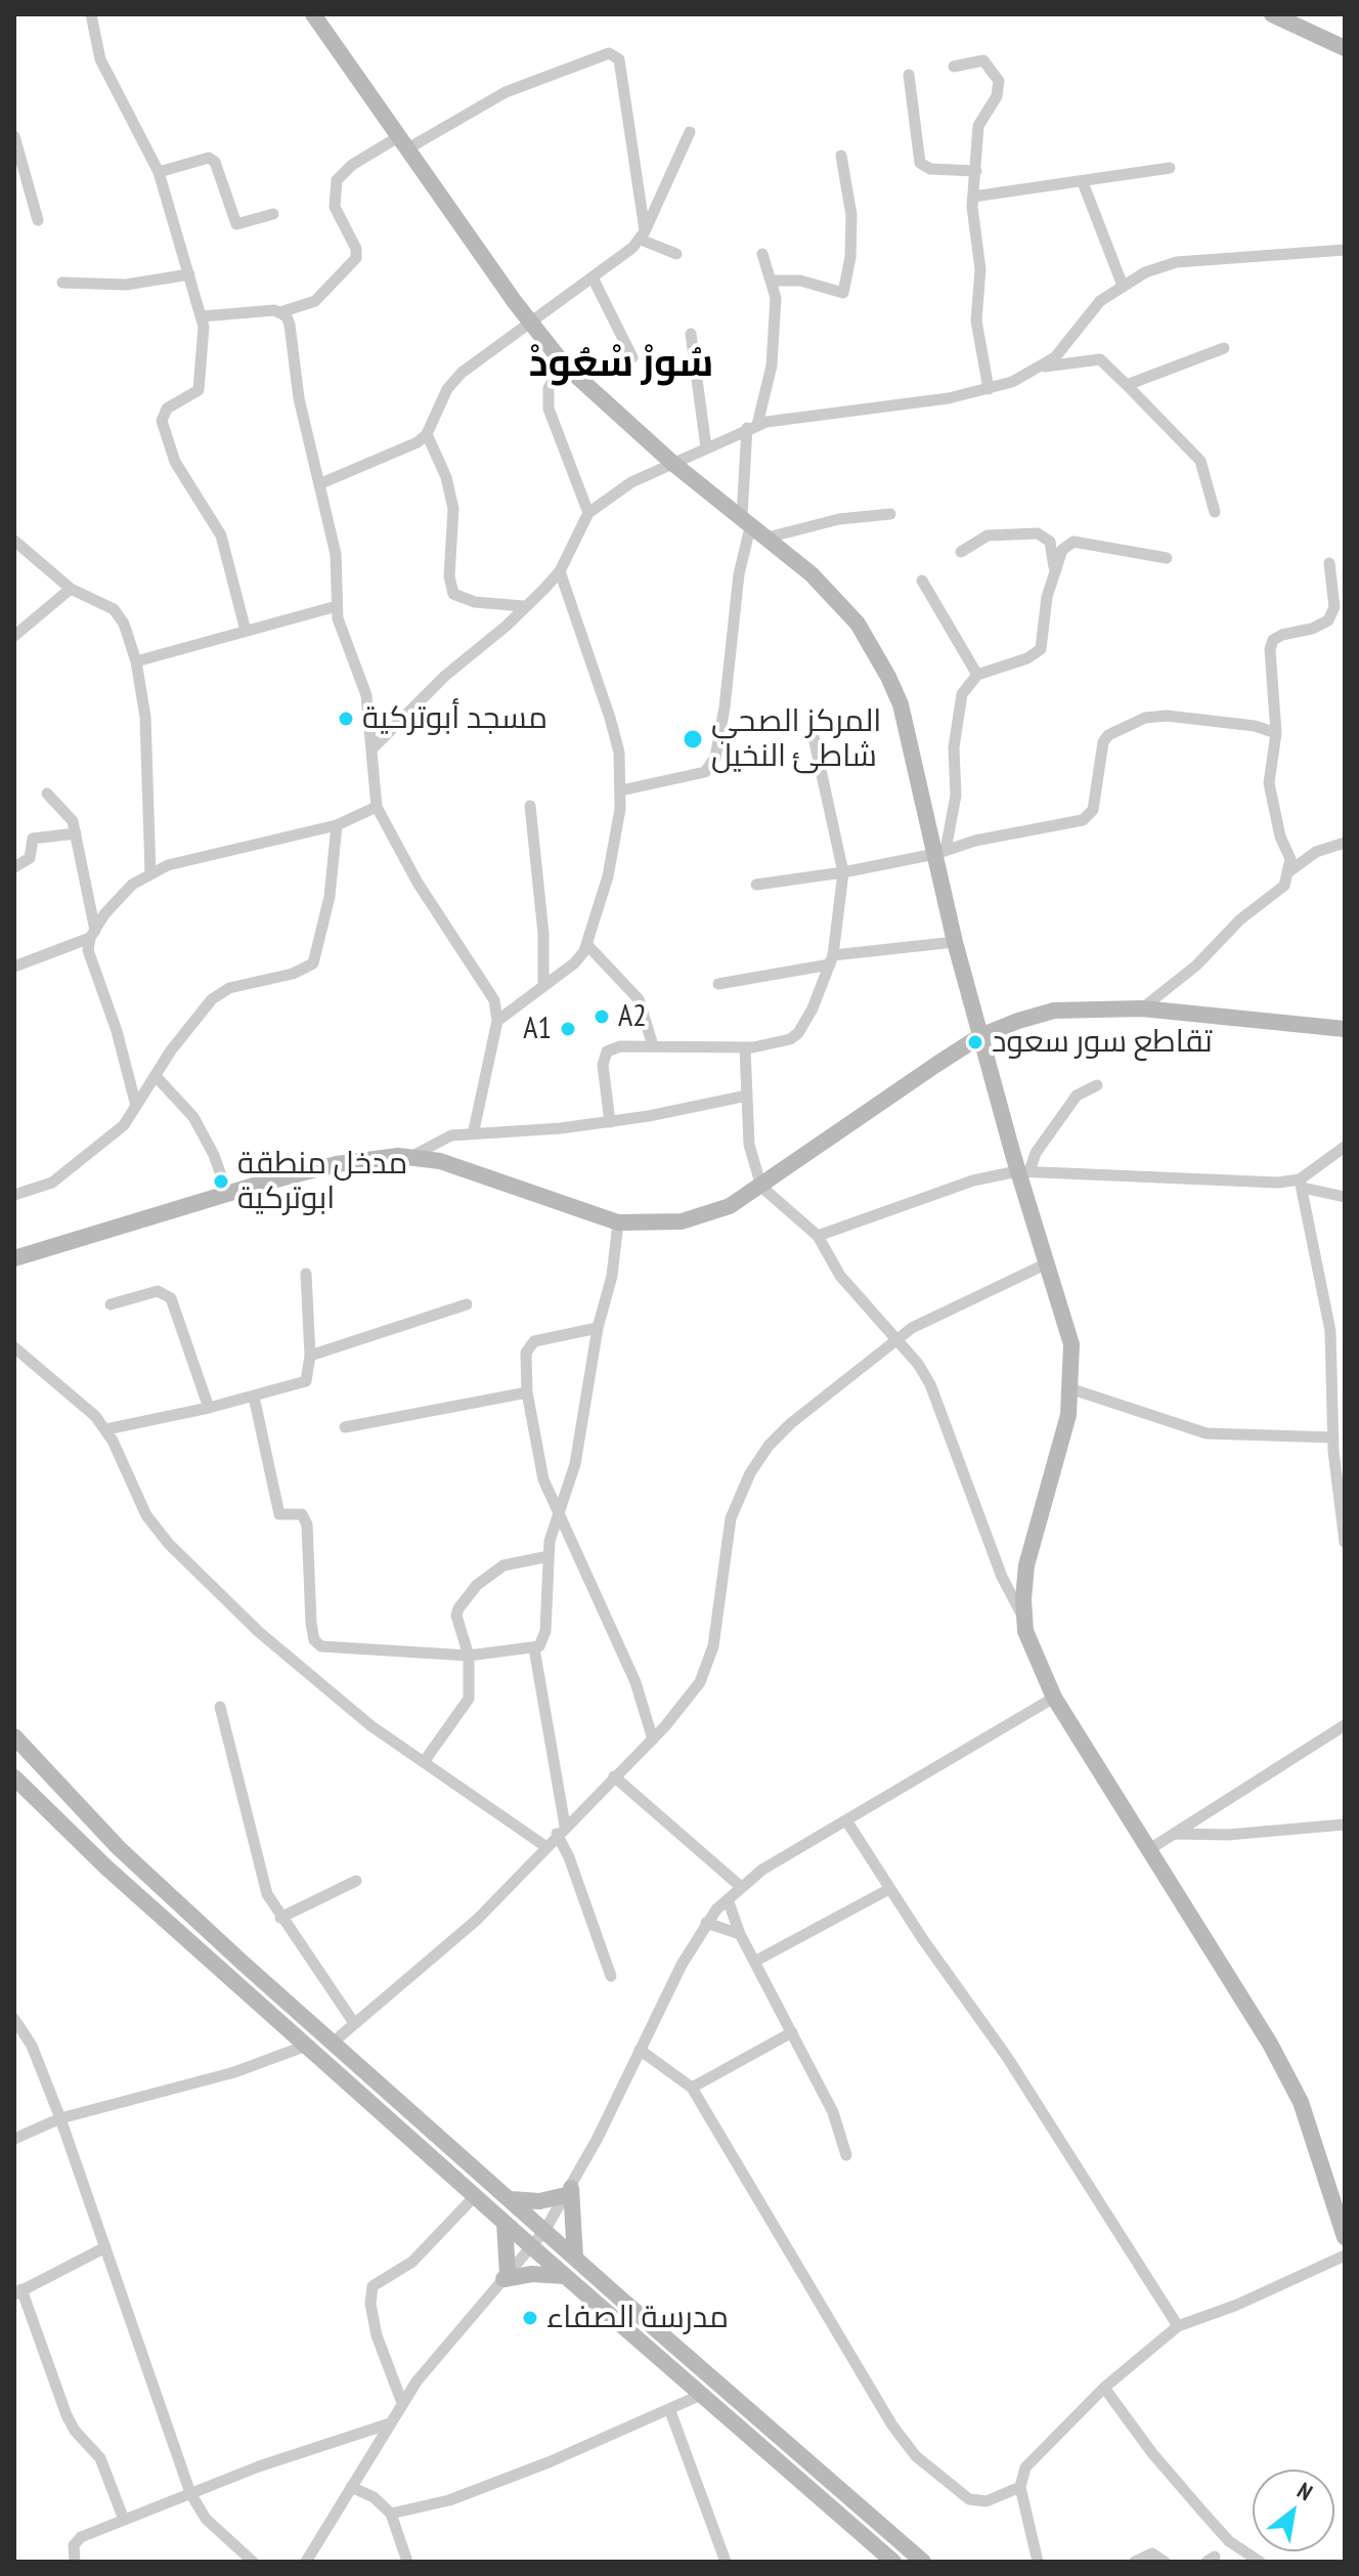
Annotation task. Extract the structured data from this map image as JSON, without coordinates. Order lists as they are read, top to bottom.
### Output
{
  "districts": ["سُورْ سْعُودْ"],
  "places": [
    "مسجد أبوتركية",
    "المركز الصحي شاطئ النخيل",
    "A2",
    "A1",
    "تقاطع سور سعود",
    "مدخل منطقة ابوتركية",
    "مدرسة الصفاء"
  ],
  "north": "top right"
}
